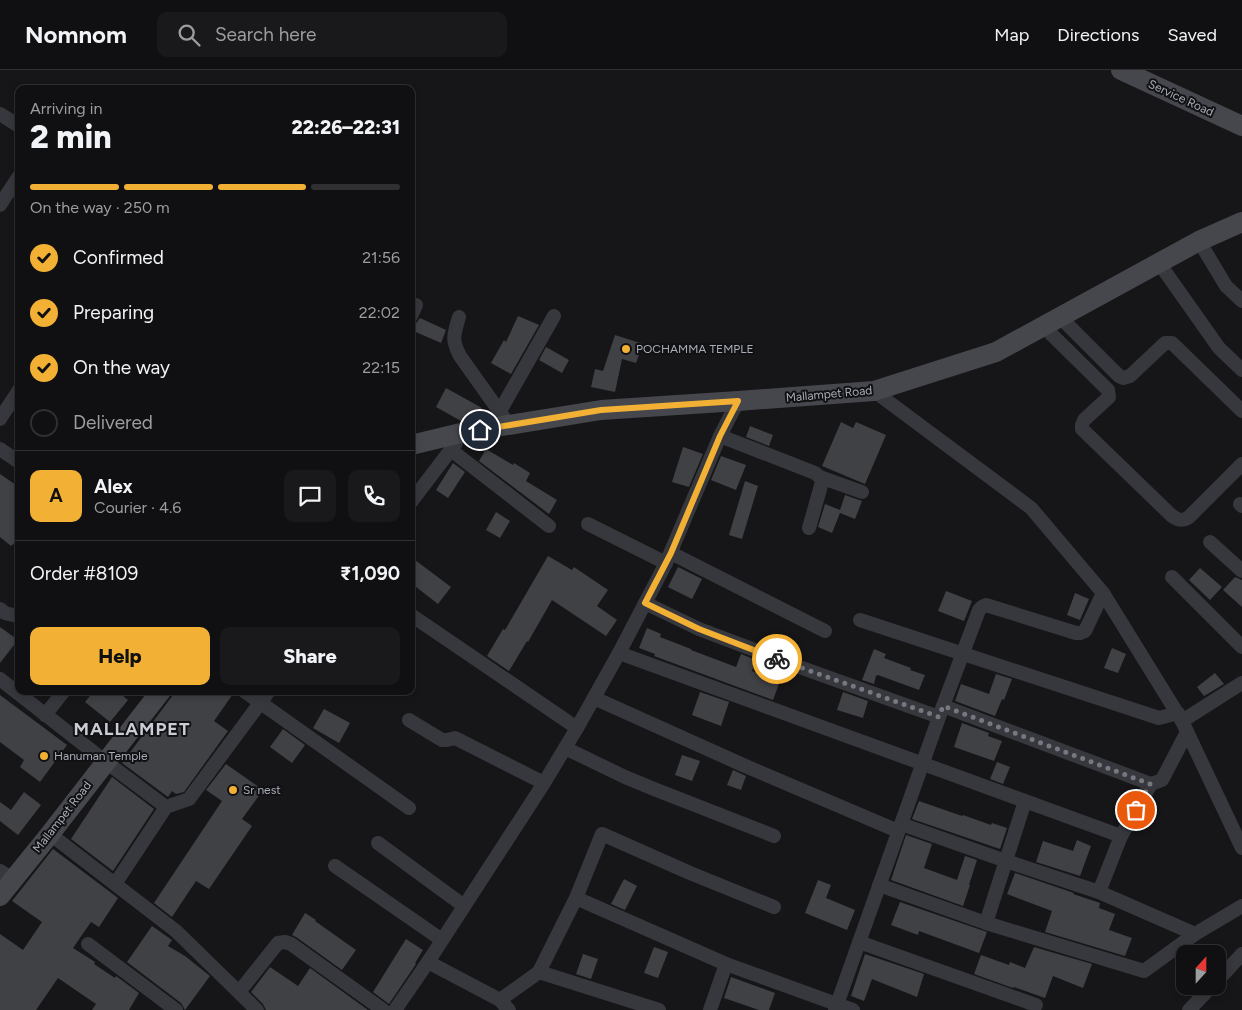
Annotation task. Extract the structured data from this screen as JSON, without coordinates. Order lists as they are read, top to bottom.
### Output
{
  "streets": {
    "main road": ["Service Road", "Mallampet Road"]
  },
  "districts": ["MALLAMPET"],
  "places": ["POCHAMMA TEMPLE", "Hanuman Temple", "Sr nest"],
  "north": "top",
  "page": {
    "header": "Nomnom",
    "search": "Search here",
    "nav": ["Map", "Directions", "Saved"],
    "heading": ["2 min", "Arriving in", "22:26–22:31"],
    "panel": [
      "Alex",
      "Courier · 4.6",
      "Order #8109",
      "₹1,090"
    ],
    "bar": "On the way · 250 m",
    "list": [
      ["Confirmed", "21:56"],
      ["Preparing", "22:02"],
      ["On the way", "22:15"],
      "Delivered"
    ],
    "round": "A",
    "buttons": ["Help", "Share"]
  }
}
